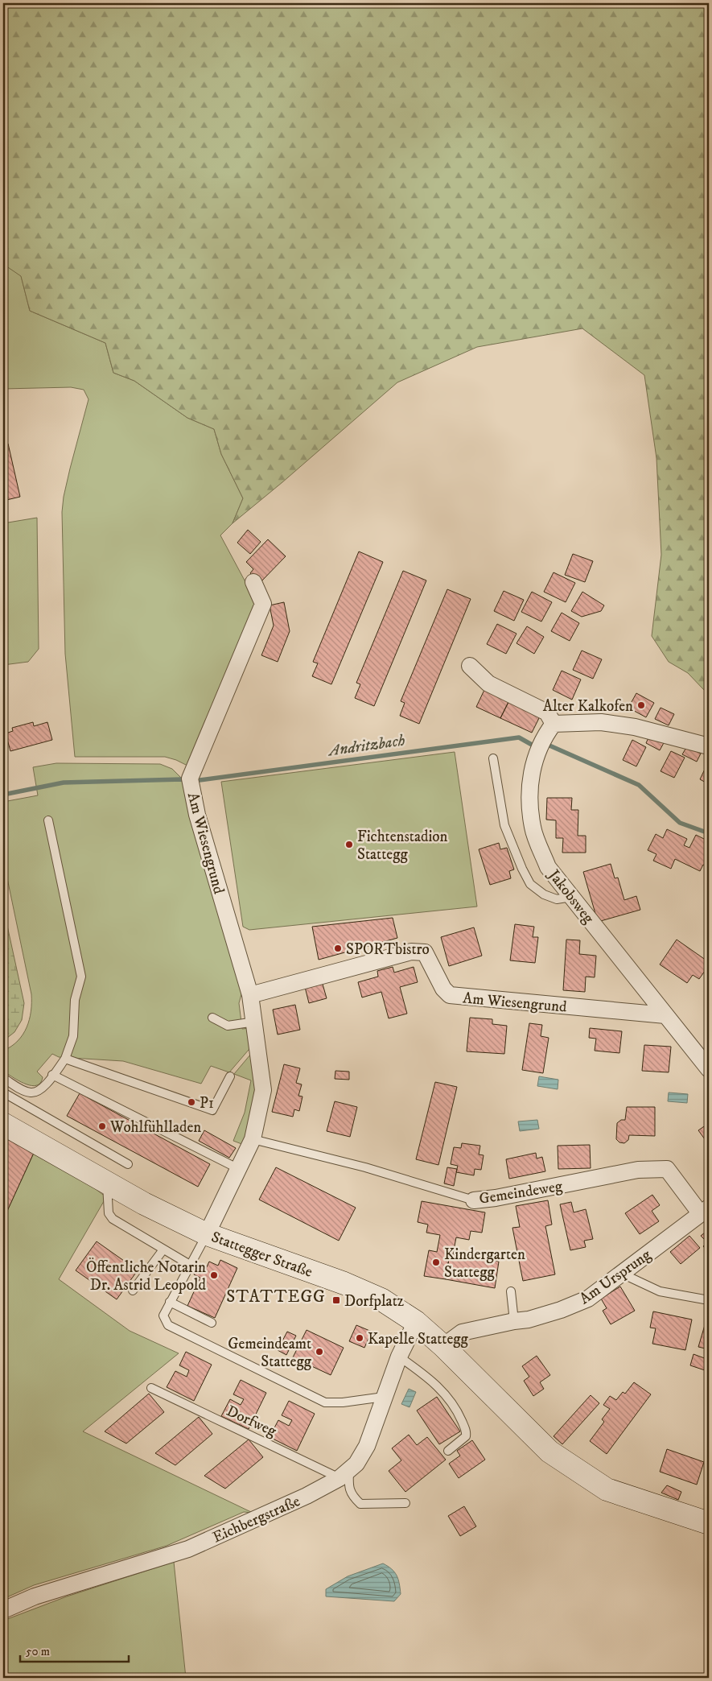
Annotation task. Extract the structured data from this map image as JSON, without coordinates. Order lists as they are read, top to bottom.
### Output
{
  "streets": {
    "main road": ["Stattegger Straße"],
    "street": [
      "Am Wiesengrund",
      "Jakobsweg",
      "Gemeindeweg",
      "Am Ursprung",
      "Eichbergstraße"
    ],
    "lane": ["Dorfweg"]
  },
  "crossings": [
    ["Am Wiesengrund", "Jakobsweg"],
    ["Am Wiesengrund", "Gemeindeweg"],
    ["Am Wiesengrund", "Stattegger Straße"],
    ["Gemeindeweg", "Am Ursprung"],
    ["Stattegger Straße", "Am Ursprung"],
    ["Stattegger Straße", "Eichbergstraße"],
    ["Dorfweg", "Eichbergstraße"]
  ],
  "districts": ["STATTEGG"],
  "water": ["Andritzbach"],
  "places": {
    "other": [
      "Alter Kalkofen",
      "Fichtenstadion Stattegg",
      "SPORTbistro",
      "P1",
      "Wohlfühlladen",
      "Kindergarten Stattegg",
      "Öffentliche Notarin Dr. Astrid Leopold",
      "Kapelle Stattegg",
      "Gemeindeamt Stattegg"
    ],
    "transit": ["Dorfplatz"]
  },
  "scale_bar": "50 m"
}
